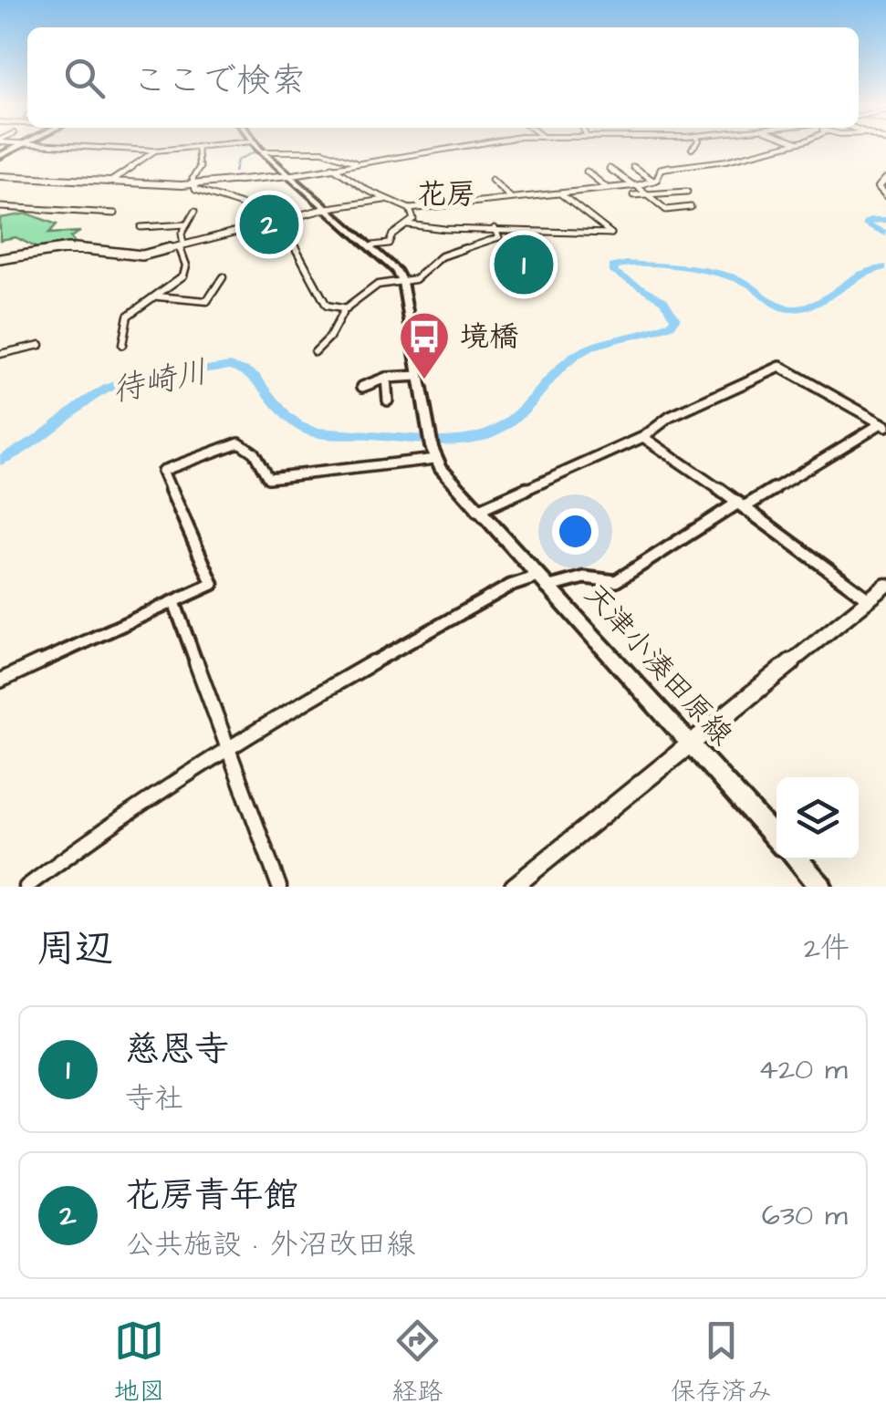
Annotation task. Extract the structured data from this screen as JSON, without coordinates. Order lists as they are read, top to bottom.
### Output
{
  "streets": {
    "main road": ["天津小湊田原線"]
  },
  "districts": ["花房"],
  "water": ["待崎川"],
  "places": {
    "bus stop": ["境橋"]
  },
  "page": {
    "search": "ここで検索",
    "pins": ["2", "1"],
    "heading": ["周辺", "2件"],
    "list": [
      {
        "mark": "1",
        "name": "慈恩寺",
        "note": "寺社",
        "value": "420 m"
      },
      {
        "mark": "2",
        "name": "花房青年館",
        "note": "公共施設 · 外沼改田線",
        "value": "630 m"
      }
    ],
    "nav": ["地図", "経路", "保存済み"]
  }
}
